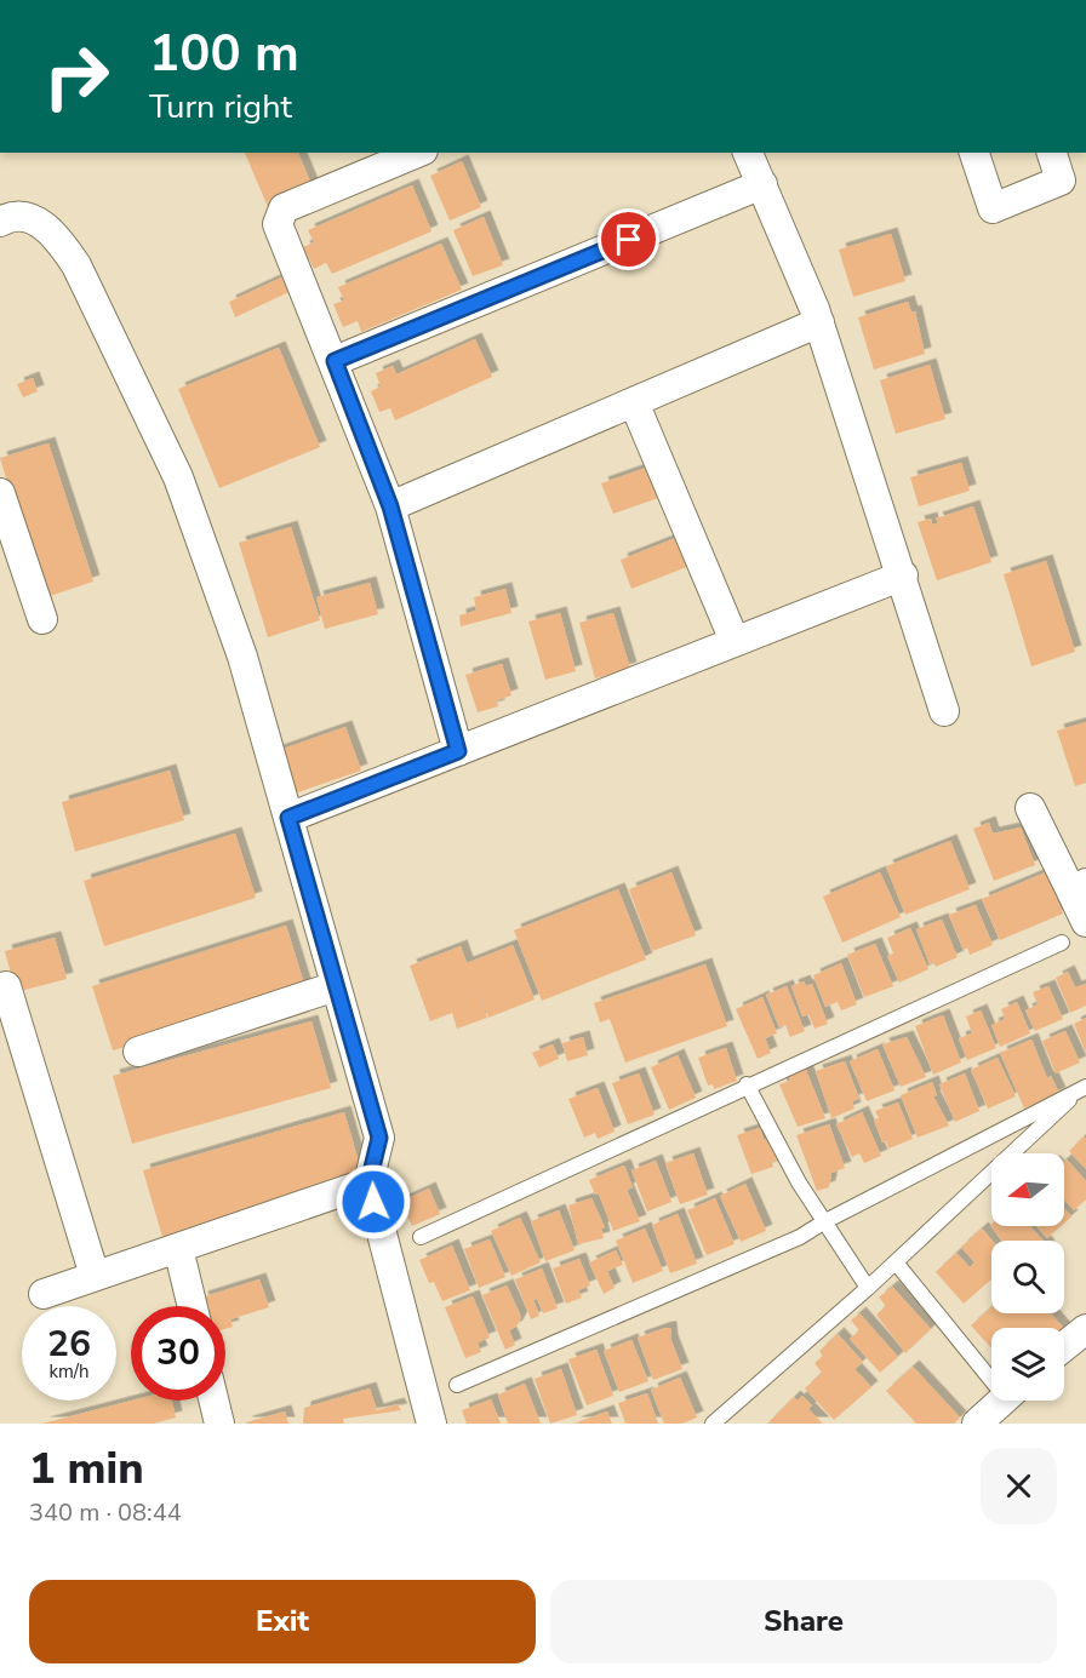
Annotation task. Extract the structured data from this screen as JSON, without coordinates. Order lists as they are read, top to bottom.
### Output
{
  "north": "left",
  "page": {
    "turn": ["100 m", "Turn right"],
    "speed": "26 km/h",
    "limit": "30",
    "heading": ["1 min", "340 m · 08:44"],
    "buttons": ["Exit", "Share"]
  }
}
